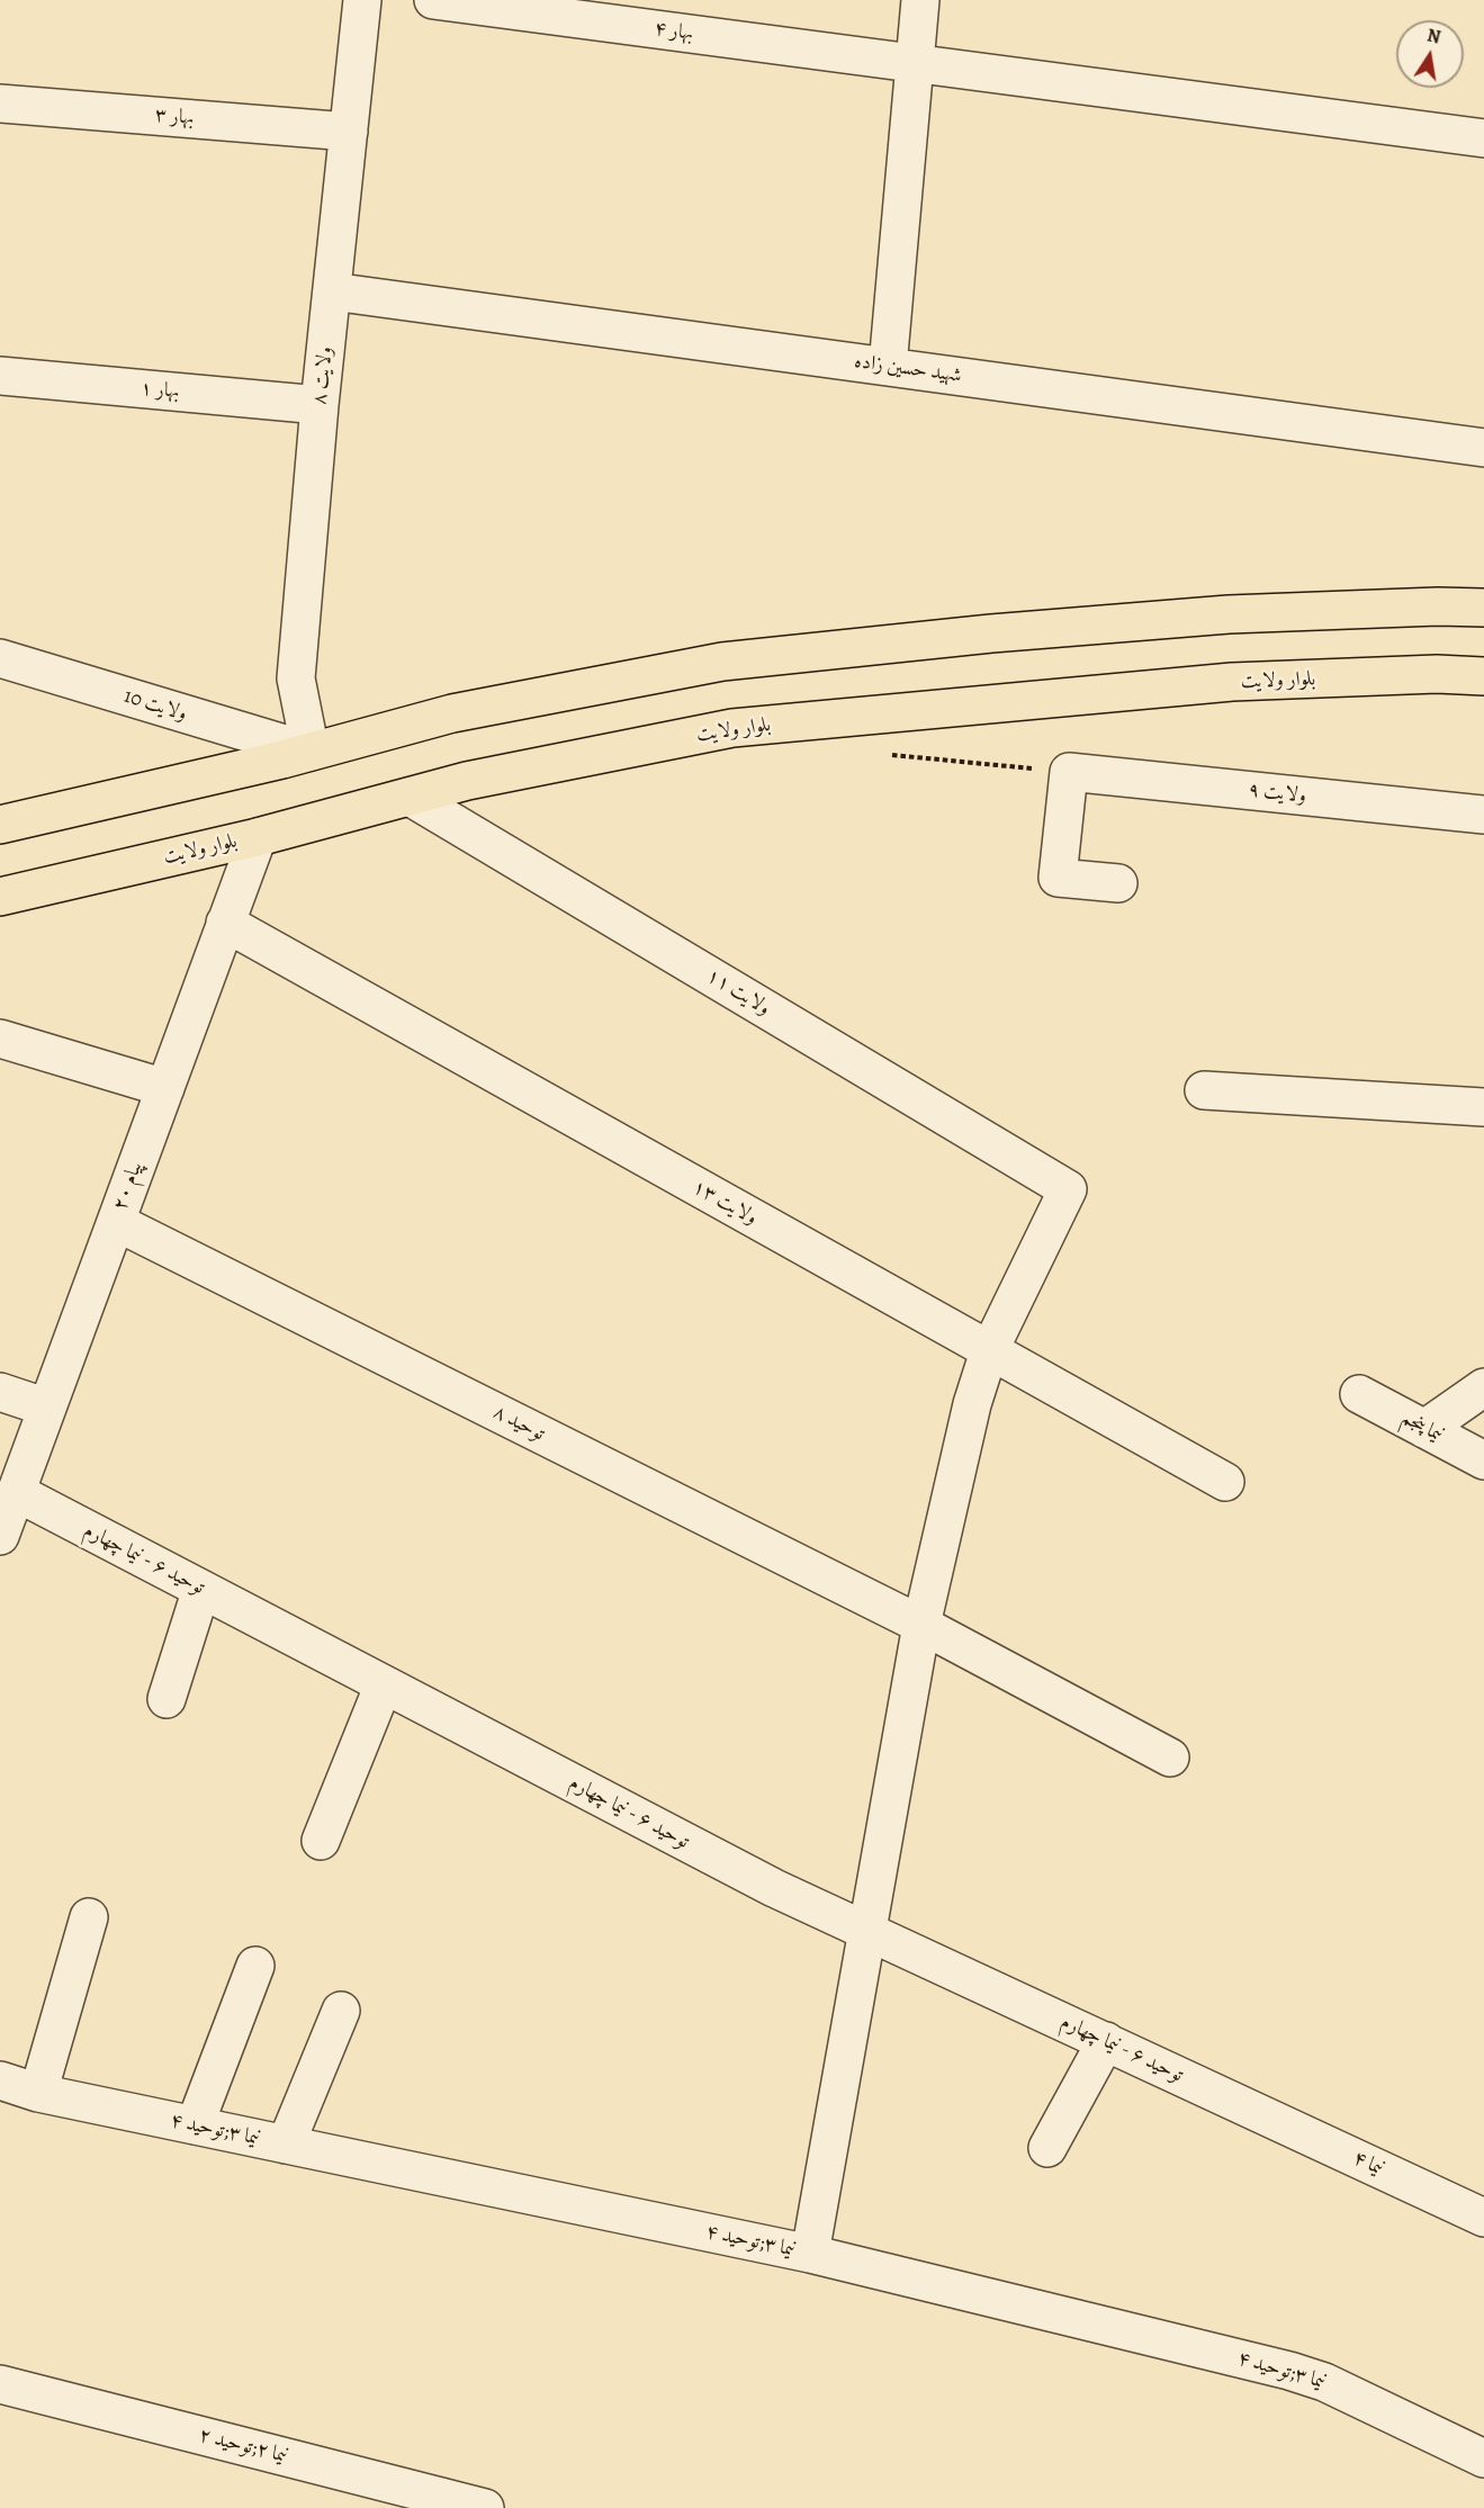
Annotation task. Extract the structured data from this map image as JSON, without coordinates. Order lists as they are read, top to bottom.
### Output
{
  "streets": {
    "main road": ["بلوار ولایت"],
    "street": [
      "بهار ۴",
      "بهار ۳",
      "شهید حسین زاده",
      "ولایت ۸",
      "بهار ۱",
      "ولایت 10",
      "ولایت ۹",
      "ولایت ۱۱",
      "پیام ۲۰",
      "ولایت ۱۳",
      "توحید ۸",
      "نیما پنجم",
      "توحید ۶ - نیما چهارم",
      "نیما ۳;توحید ۴",
      "نیما ۴",
      "نیما ۲;توحید ۲"
    ]
  },
  "crossings": [
    ["بهار ۳", "ولایت ۸"],
    ["شهید حسین زاده", "ولایت ۸"],
    ["ولایت ۸", "بهار ۱"],
    ["ولایت ۸", "ولایت 10"],
    ["بلوار ولایت", "ولایت ۱۱"],
    ["بلوار ولایت", "پیام ۲۰"],
    ["ولایت ۱۱", "ولایت ۱۳"],
    ["پیام ۲۰", "ولایت ۱۳"],
    ["پیام ۲۰", "توحید ۸"],
    ["پیام ۲۰", "توحید ۶ - نیما چهارم"],
    ["توحید ۶ - نیما چهارم", "نیما ۴"]
  ],
  "north": "top"
}
